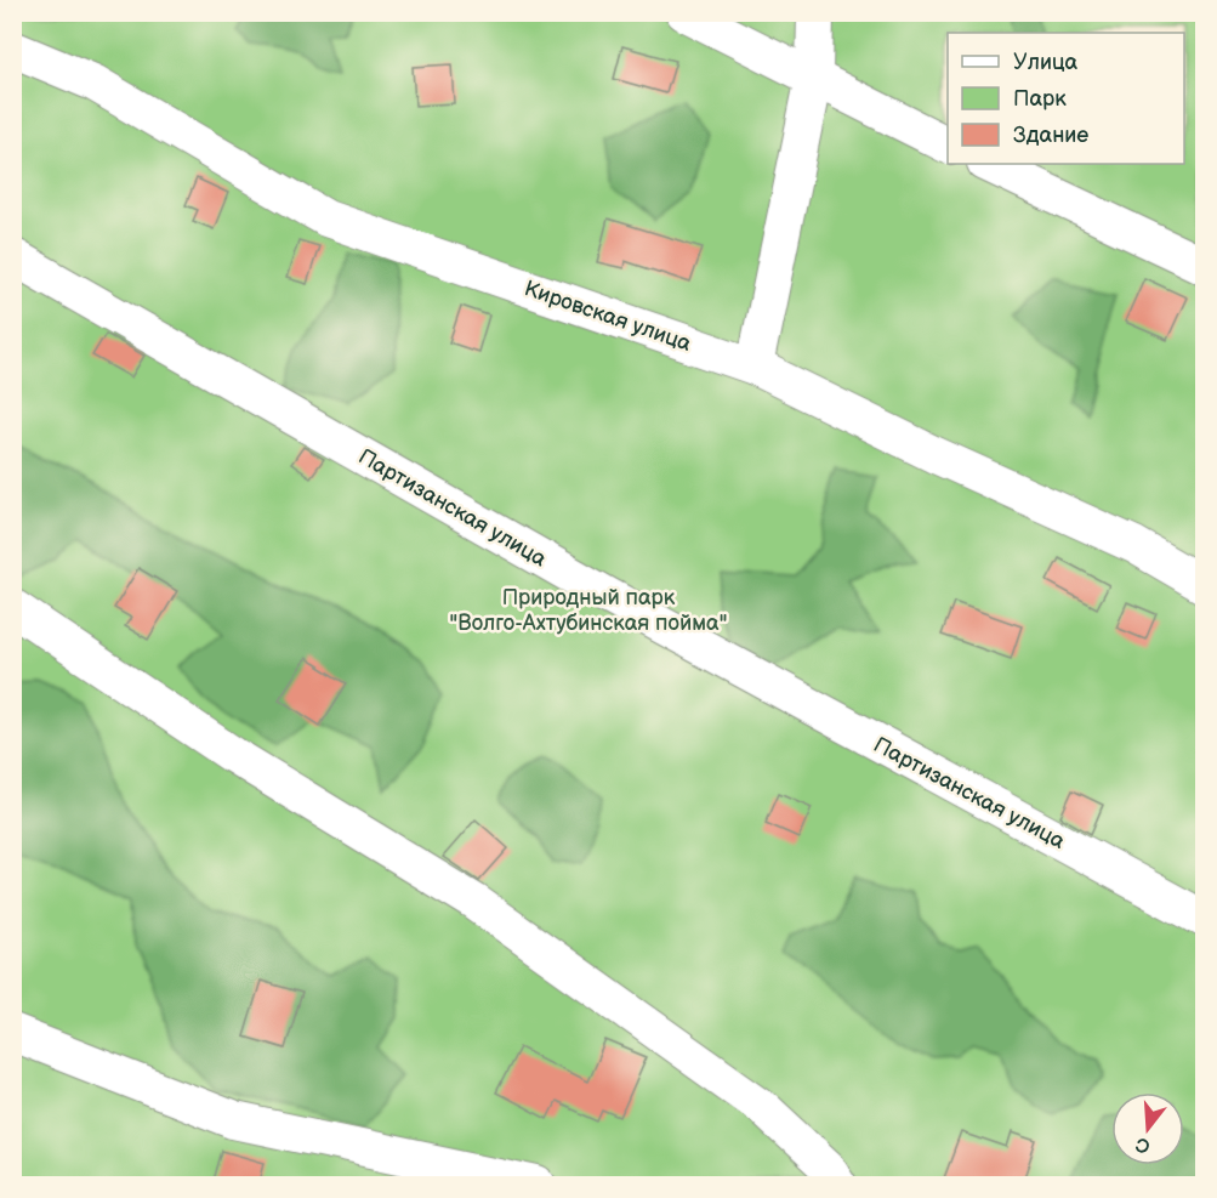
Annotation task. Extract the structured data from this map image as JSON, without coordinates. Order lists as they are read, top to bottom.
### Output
{
  "streets": {
    "street": ["Кировская улица", "Партизанская улица"]
  },
  "parks": ["Природный парк \"Волго-Ахтубинская пойма\""],
  "legend": ["Улица", "Парк", "Здание"],
  "north": "bottom"
}
